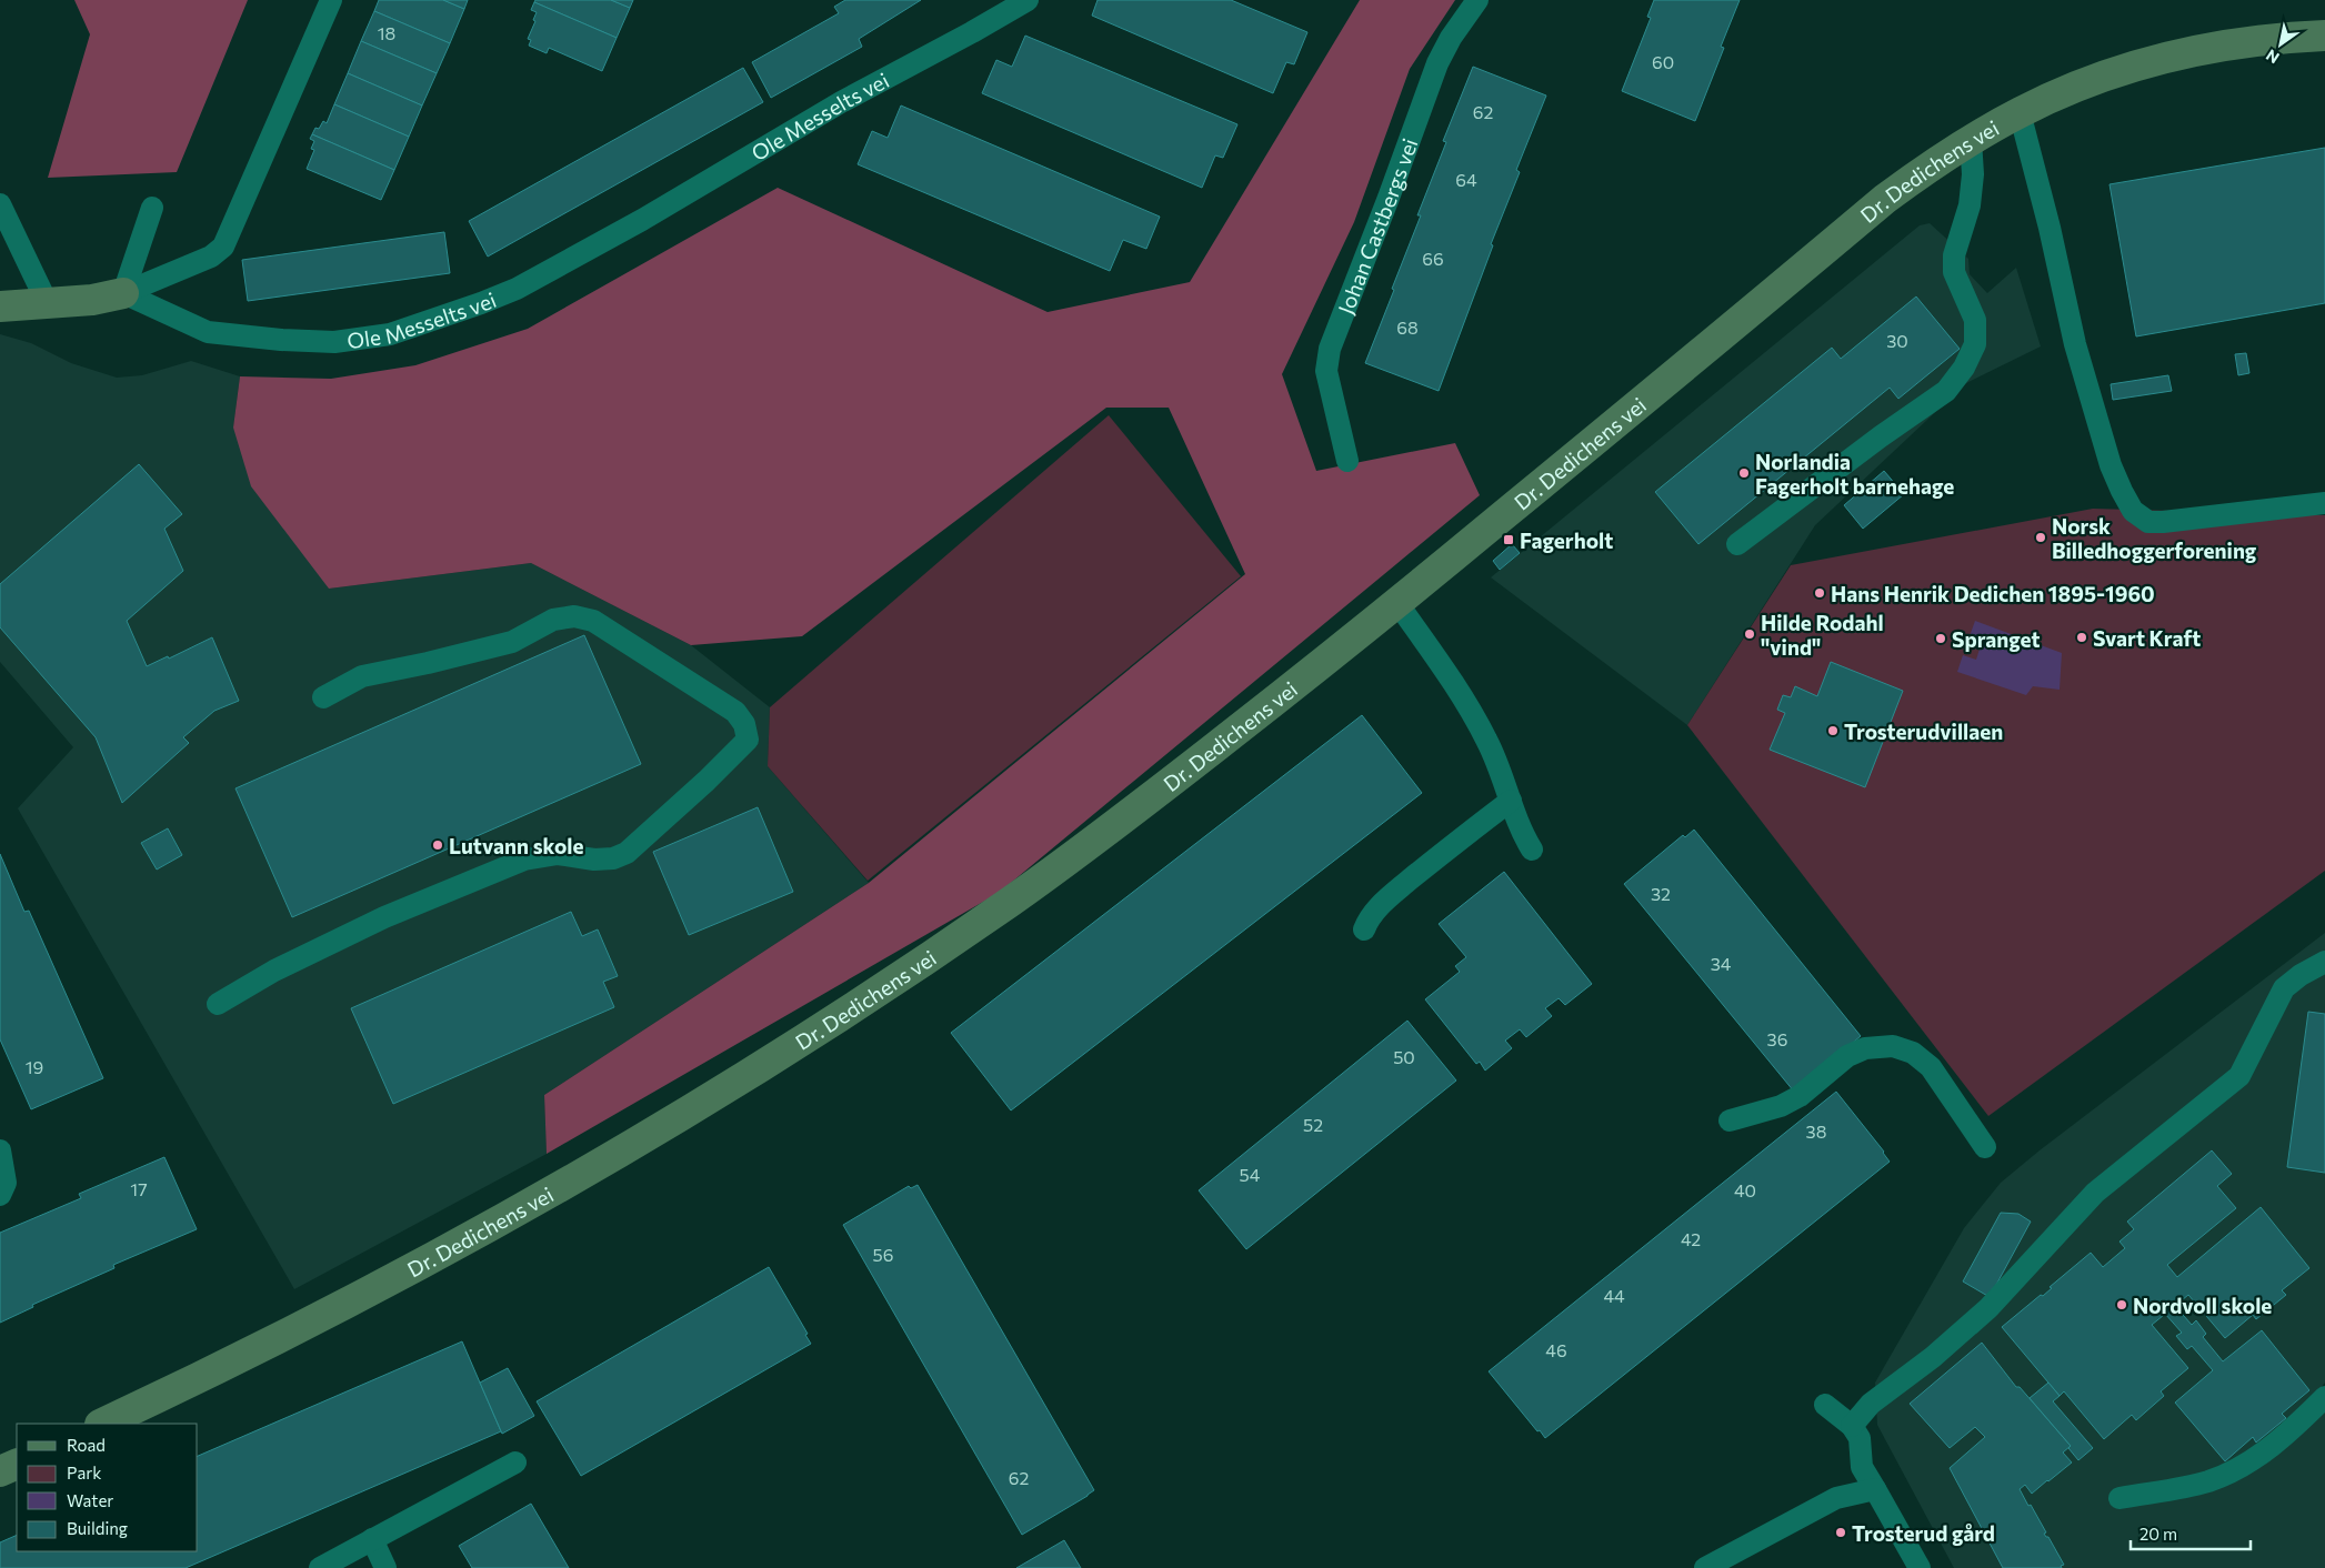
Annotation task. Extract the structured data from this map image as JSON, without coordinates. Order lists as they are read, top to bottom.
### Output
{
  "streets": {
    "street": ["Dr. Dedichens vei"],
    "lane": ["Ole Messelts vei", "Johan Castbergs vei"]
  },
  "places": {
    "other": [
      "Norlandia Fagerholt barnehage",
      "Norsk Billedhoggerforening",
      "Hans Henrik Dedichen 1895-1960",
      "Hilde Rodahl \"vind\"",
      "Svart Kraft",
      "Spranget",
      "Trosterudvillaen",
      "Lutvann skole",
      "Nordvoll skole",
      "Trosterud gård"
    ],
    "transit": ["Fagerholt"]
  },
  "house_numbers": [
    "18",
    "60",
    "62",
    "64",
    "66",
    "68",
    "30",
    "32",
    "34",
    "36",
    "50",
    "19",
    "52",
    "38",
    "54",
    "17",
    "40",
    "42",
    "56",
    "44",
    "46",
    "62"
  ],
  "legend": [
    "Road",
    "Park",
    "Water",
    "Building"
  ],
  "scale_bar": "20 m",
  "north": "bottom left"
}
